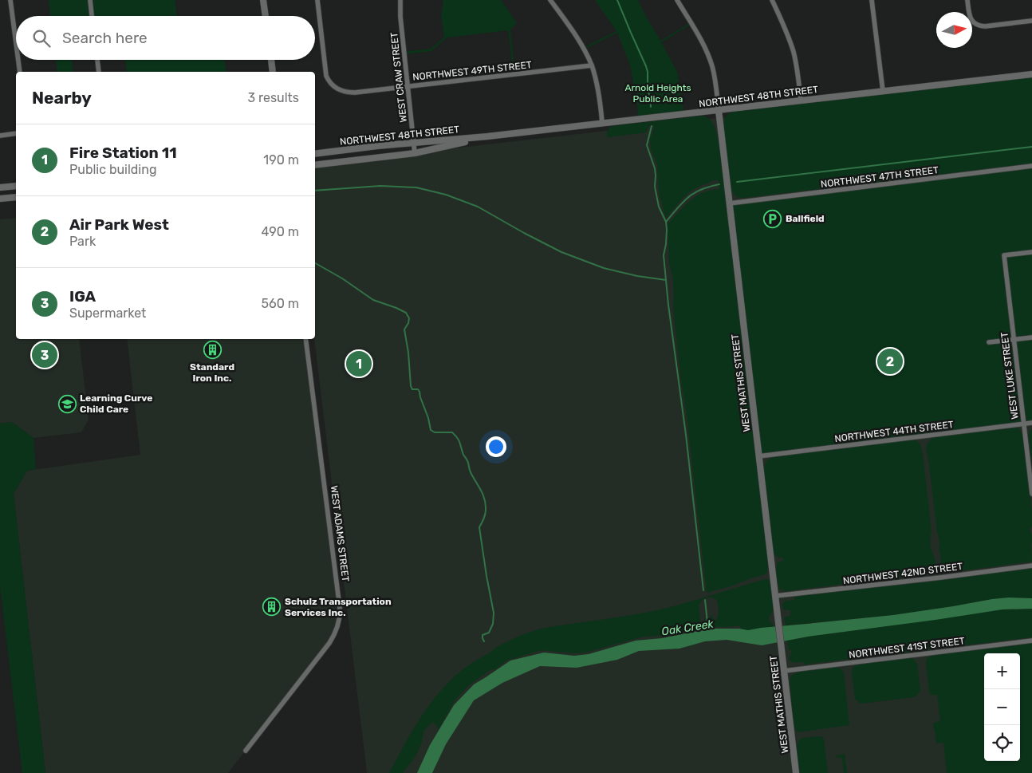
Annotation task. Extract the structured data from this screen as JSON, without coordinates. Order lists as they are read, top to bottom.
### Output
{
  "streets": {
    "main road": ["NORTHWEST 48TH STREET", "WEST MATHIS STREET"],
    "street": [
      "NORTHWEST 49TH STREET",
      "WEST CRAW STREET",
      "NORTHWEST 47TH STREET",
      "WEST LUKE STREET",
      "NORTHWEST 44TH STREET",
      "WEST ADAMS STREET",
      "NORTHWEST 42ND STREET",
      "NORTHWEST 41ST STREET"
    ]
  },
  "crossings": [
    ["NORTHWEST 49TH STREET", "WEST CRAW STREET"],
    ["WEST CRAW STREET", "NORTHWEST 48TH STREET"],
    ["NORTHWEST 48TH STREET", "WEST MATHIS STREET"],
    ["NORTHWEST 47TH STREET", "WEST MATHIS STREET"],
    ["WEST LUKE STREET", "NORTHWEST 44TH STREET"],
    ["WEST MATHIS STREET", "NORTHWEST 44TH STREET"],
    ["WEST MATHIS STREET", "NORTHWEST 42ND STREET"],
    ["WEST MATHIS STREET", "NORTHWEST 41ST STREET"]
  ],
  "water": ["Oak Creek"],
  "parks": ["Arnold Heights Public Area"],
  "places": {
    "parking": ["Ballfield"],
    "building": ["Standard Iron Inc.", "Schulz Transportation Services Inc."],
    "school or university": ["Learning Curve Child Care"]
  },
  "north": "right",
  "page": {
    "search": "Search here",
    "heading": ["Nearby", "3 results"],
    "list": [
      {
        "mark": "1",
        "name": "Fire Station 11",
        "note": "Public building",
        "value": "190 m"
      },
      {
        "mark": "2",
        "name": "Air Park West",
        "note": "Park",
        "value": "490 m"
      },
      {
        "mark": "3",
        "name": "IGA",
        "note": "Supermarket",
        "value": "560 m"
      }
    ],
    "pins": ["3", "2", "1"],
    "map_buttons": ["+", "−"]
  }
}
